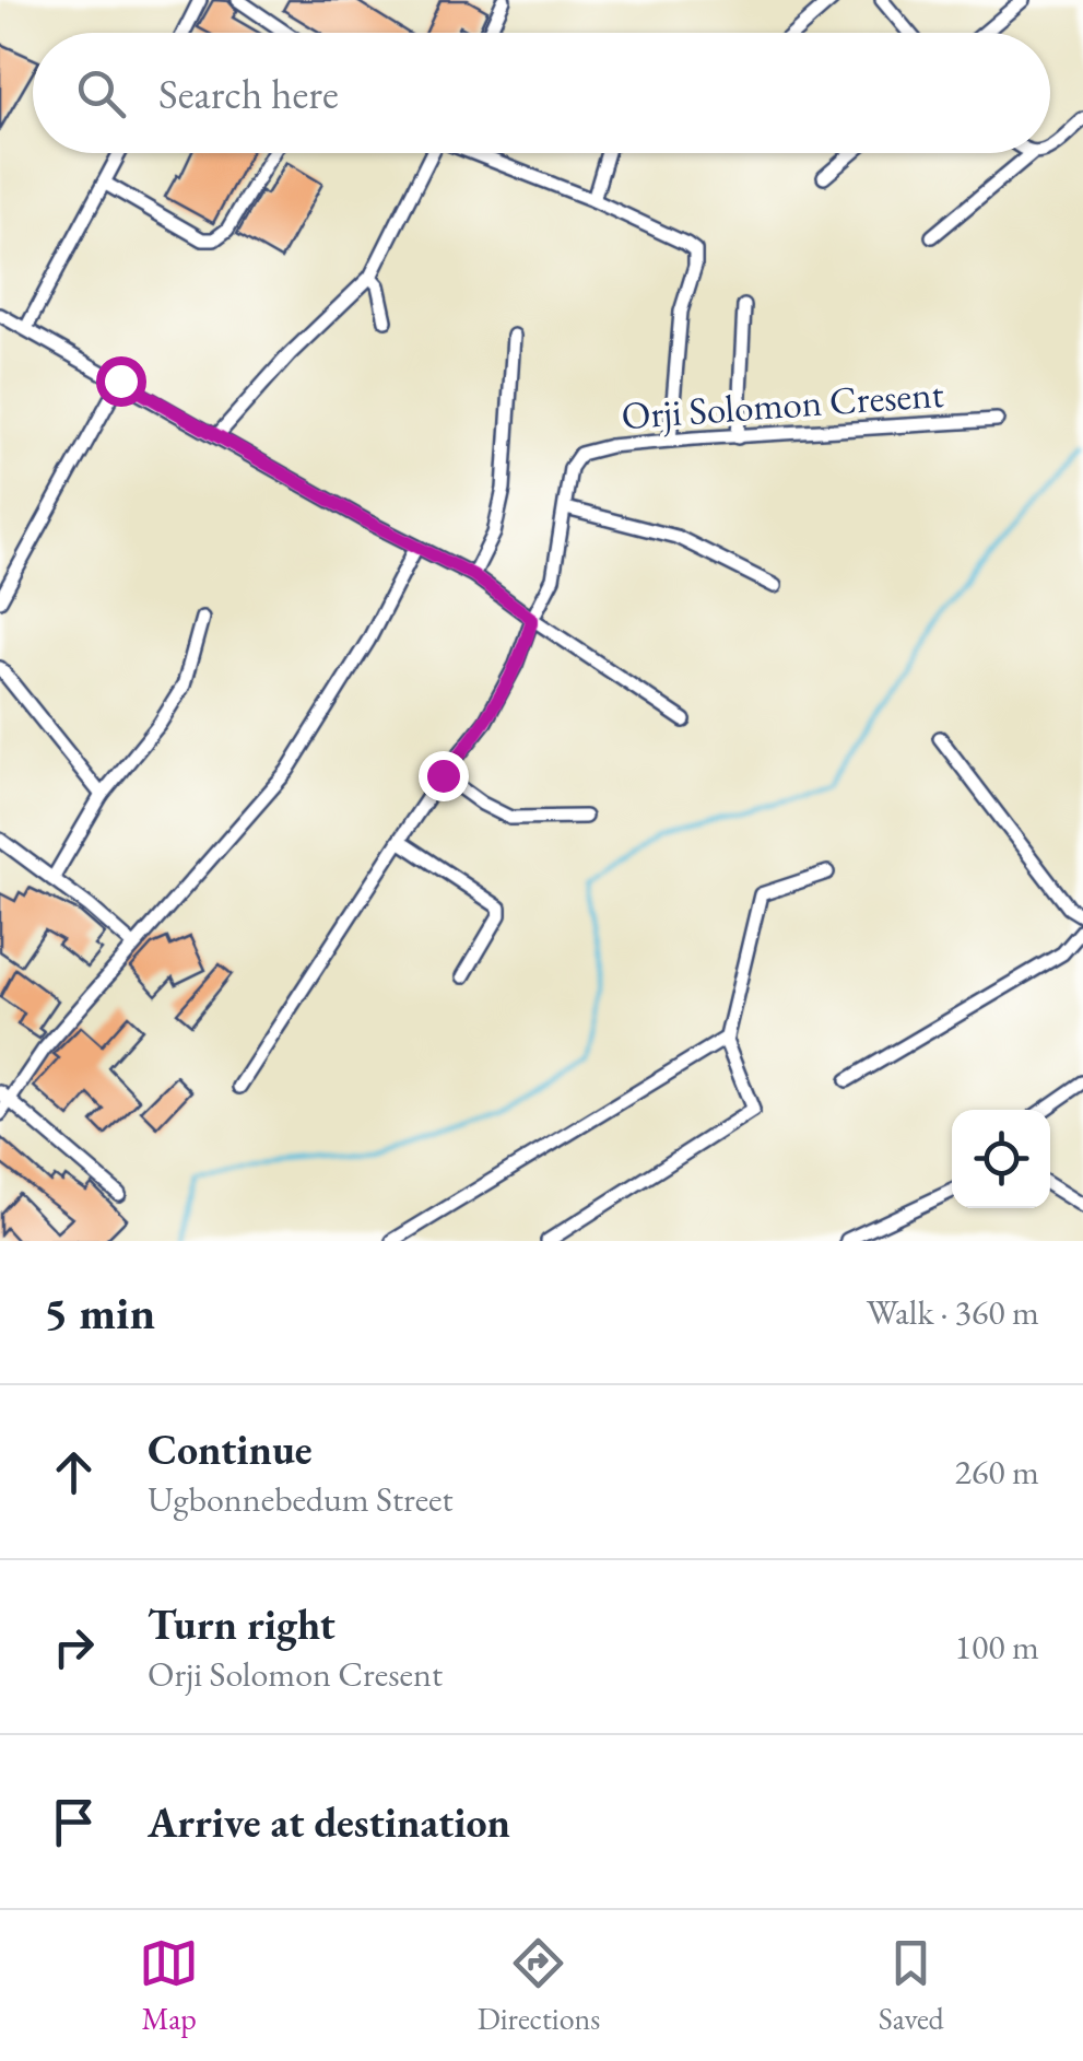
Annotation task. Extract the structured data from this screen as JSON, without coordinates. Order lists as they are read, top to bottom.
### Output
{
  "streets": {
    "street": ["Orji Solomon Cresent"]
  },
  "page": {
    "search": "Search here",
    "heading": ["5 min", "Walk · 360 m"],
    "list": [
      ["Continue", "Ugbonnebedum Street", "260 m"],
      ["Turn right", "Orji Solomon Cresent", "100 m"],
      "Arrive at destination"
    ],
    "nav": ["Map", "Directions", "Saved"]
  }
}
